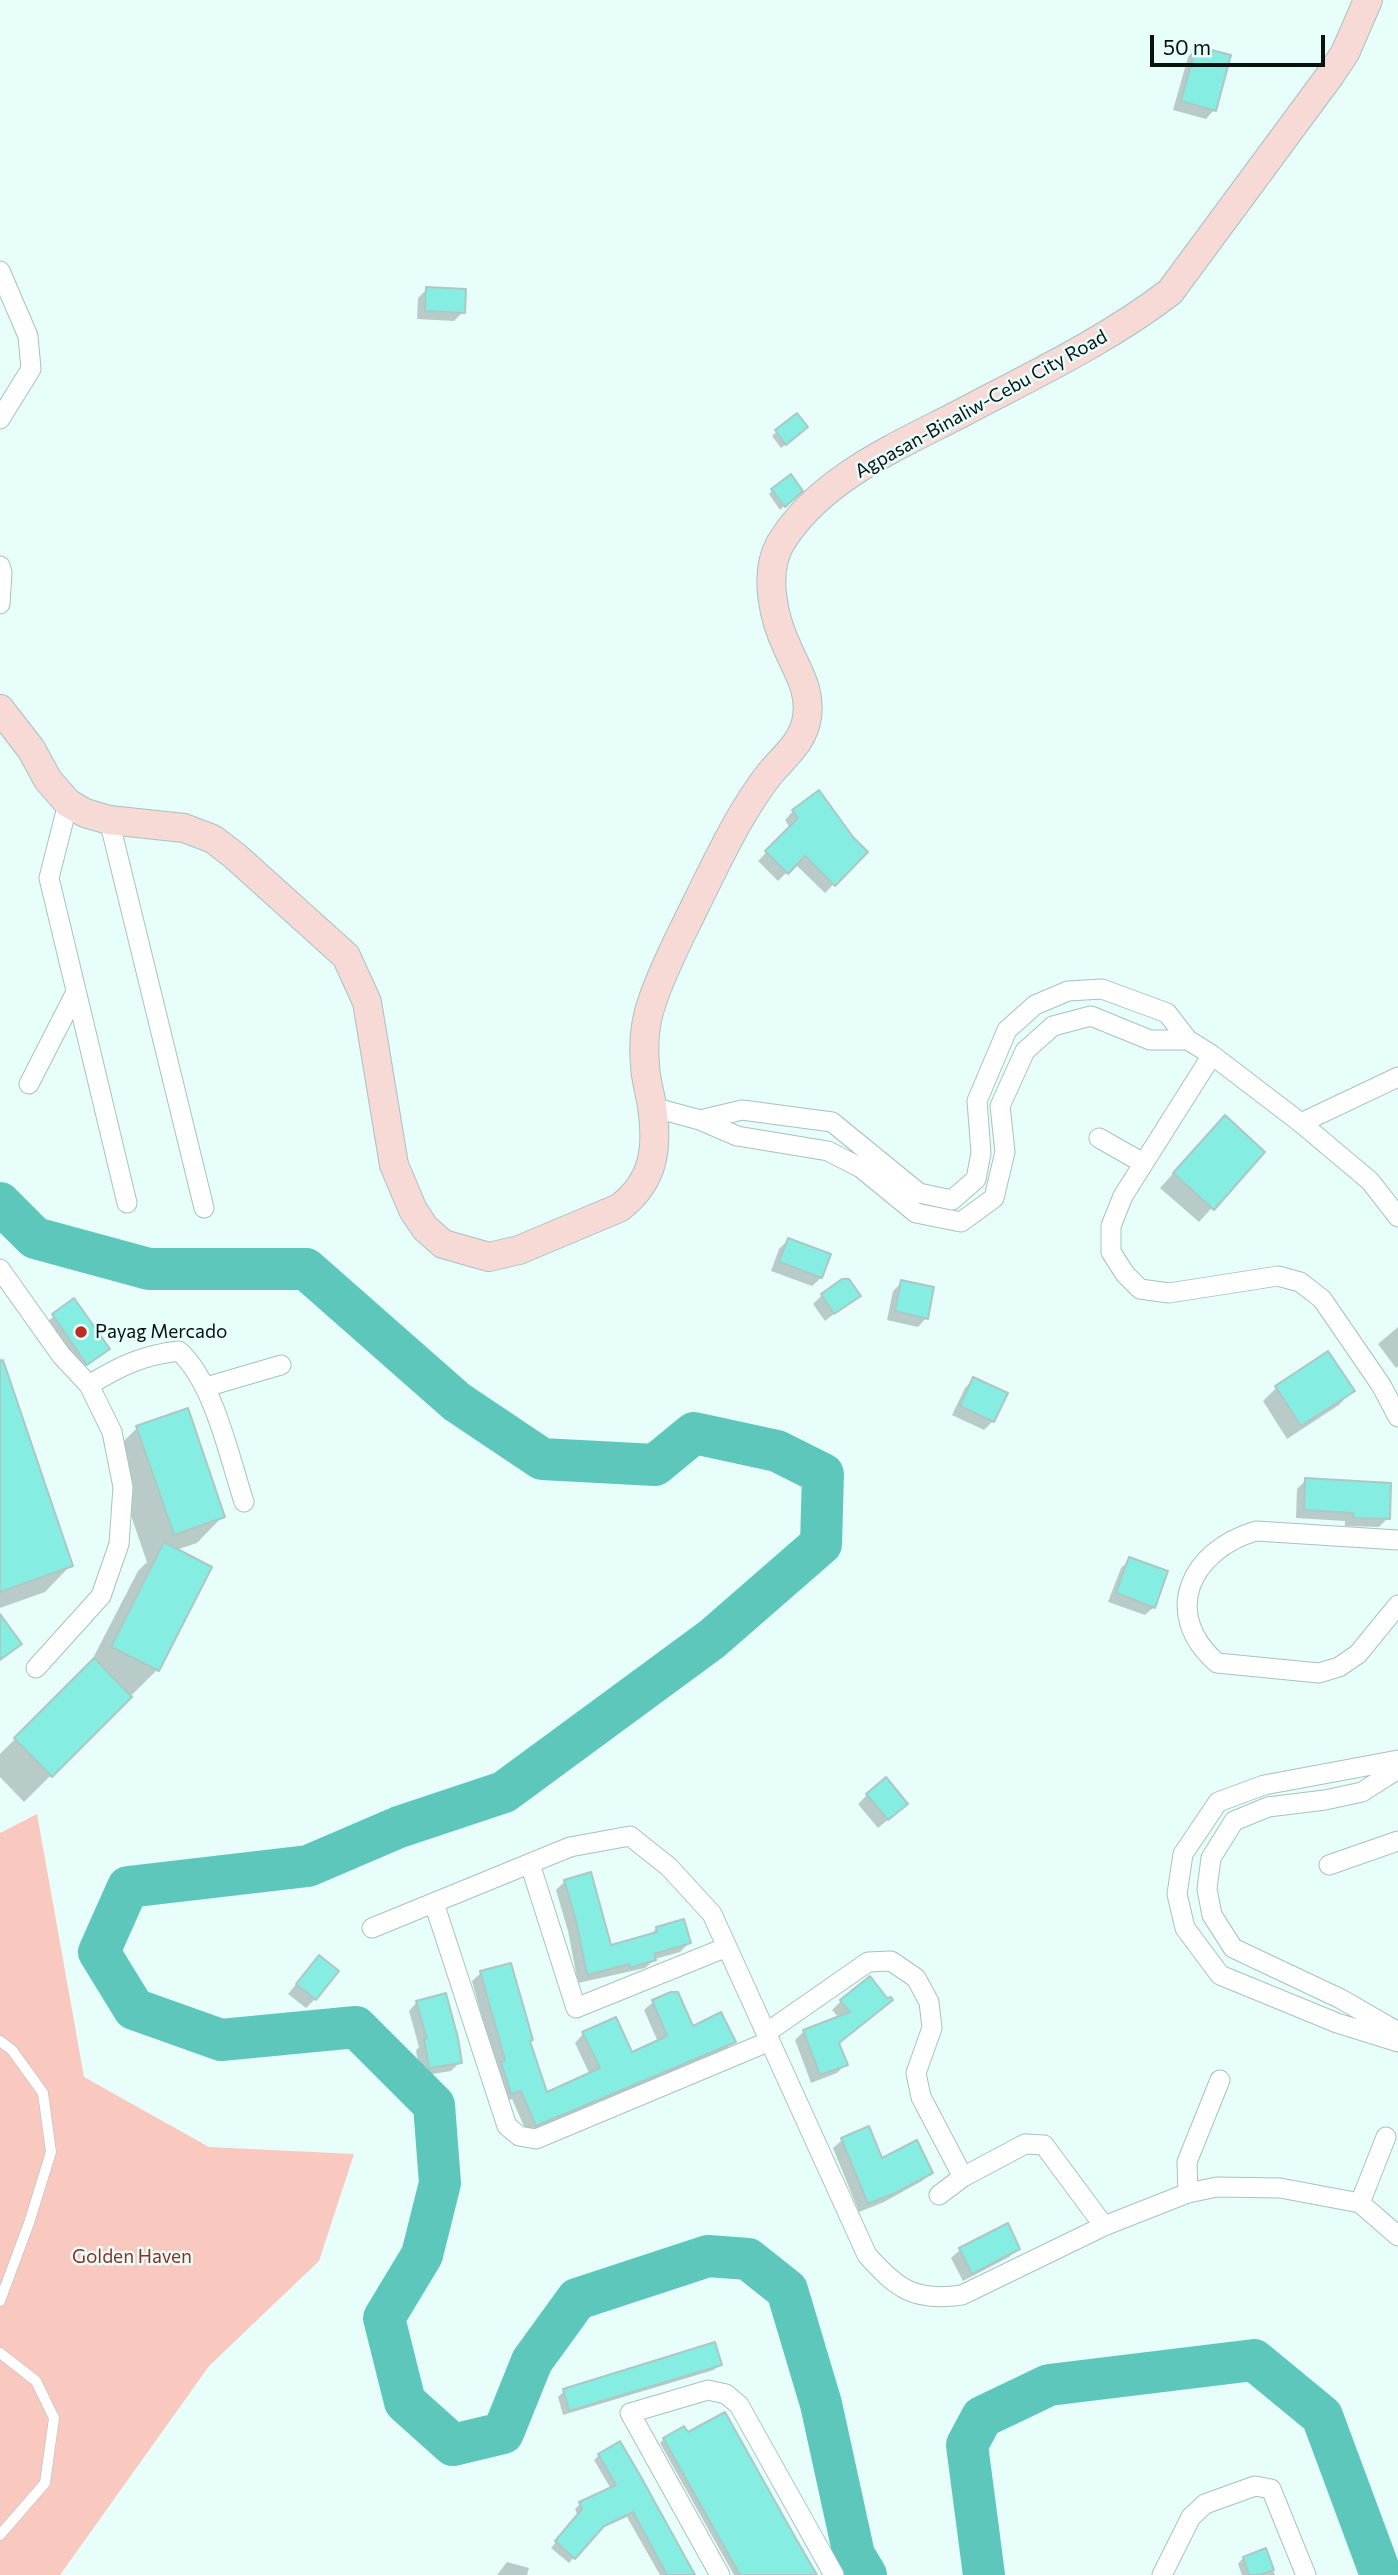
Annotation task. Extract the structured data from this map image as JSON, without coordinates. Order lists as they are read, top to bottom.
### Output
{
  "streets": {
    "main road": ["Agpasan-Binaliw-Cebu City Road"]
  },
  "parks": ["Golden Haven"],
  "places": ["Payag Mercado"],
  "scale_bar": "50 m"
}
